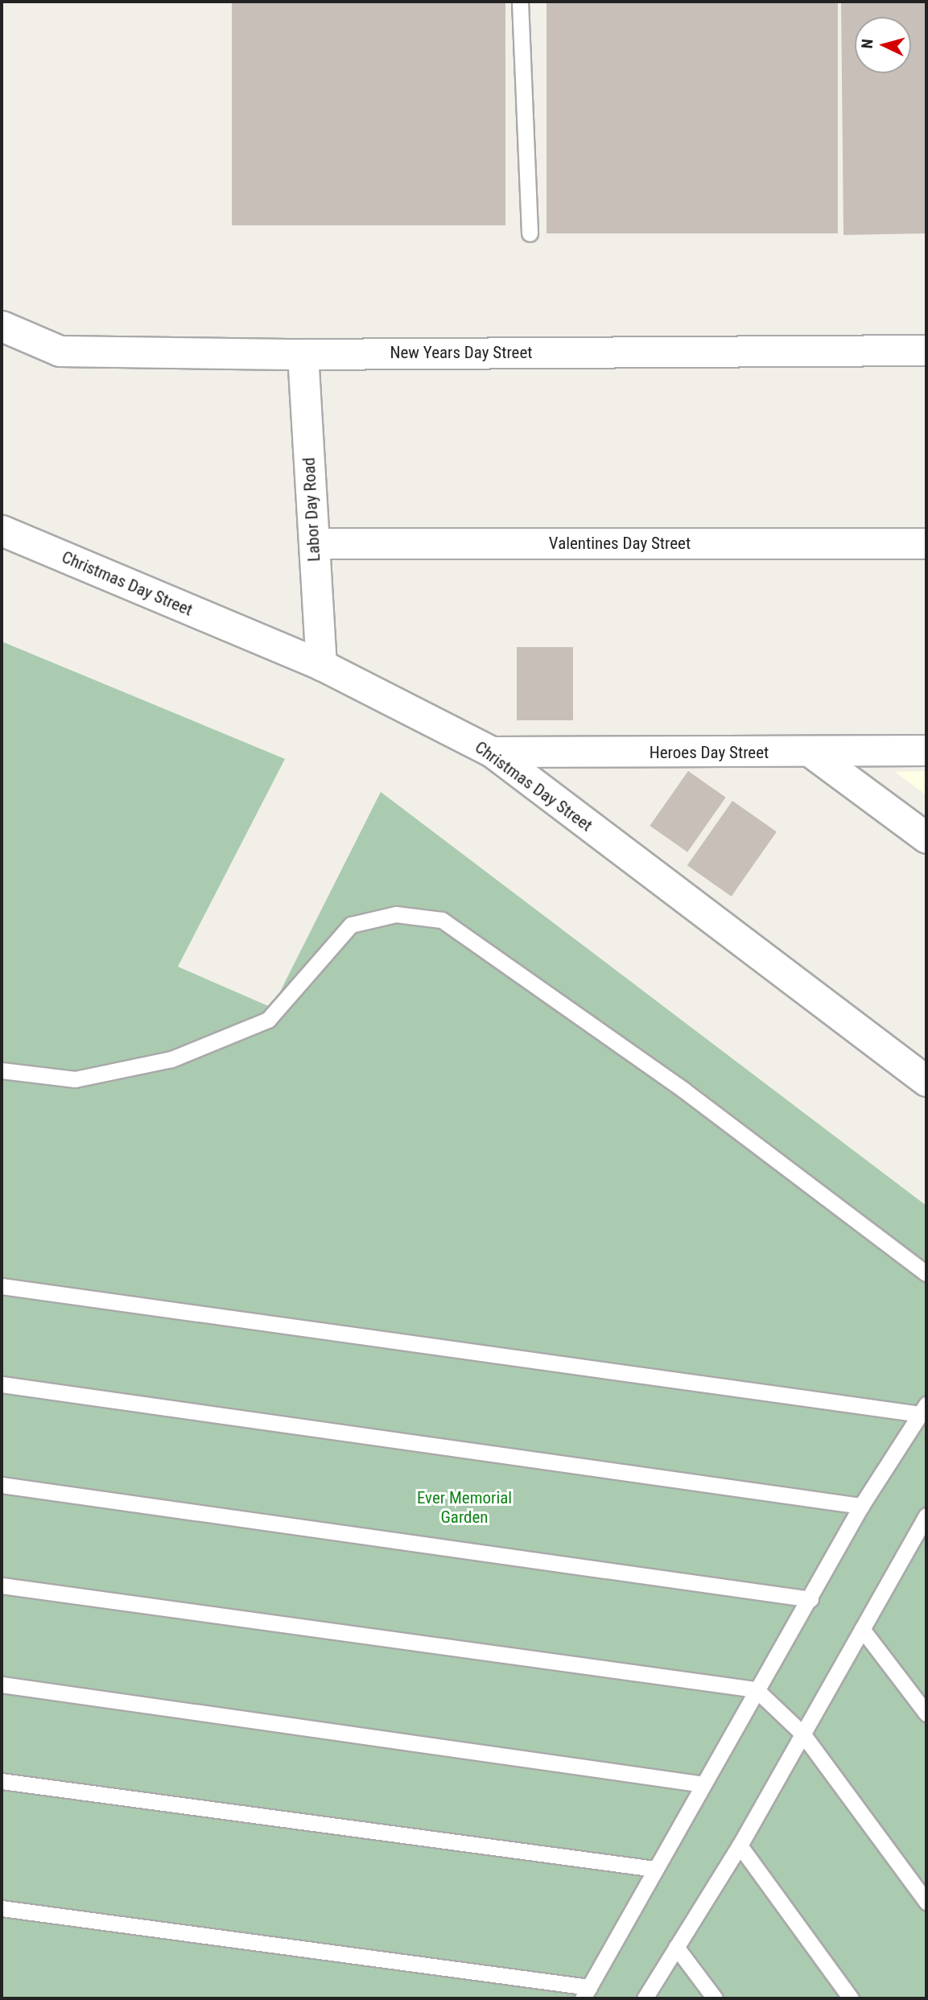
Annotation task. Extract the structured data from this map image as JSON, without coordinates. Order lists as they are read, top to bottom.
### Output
{
  "streets": {
    "street": [
      "New Years Day Street",
      "Labor Day Road",
      "Valentines Day Street",
      "Christmas Day Street",
      "Heroes Day Street"
    ]
  },
  "crossings": [
    ["New Years Day Street", "Labor Day Road"],
    ["Labor Day Road", "Valentines Day Street"],
    ["Labor Day Road", "Christmas Day Street"],
    ["Christmas Day Street", "Heroes Day Street"]
  ],
  "parks": ["Ever Memorial Garden"],
  "north": "left"
}
